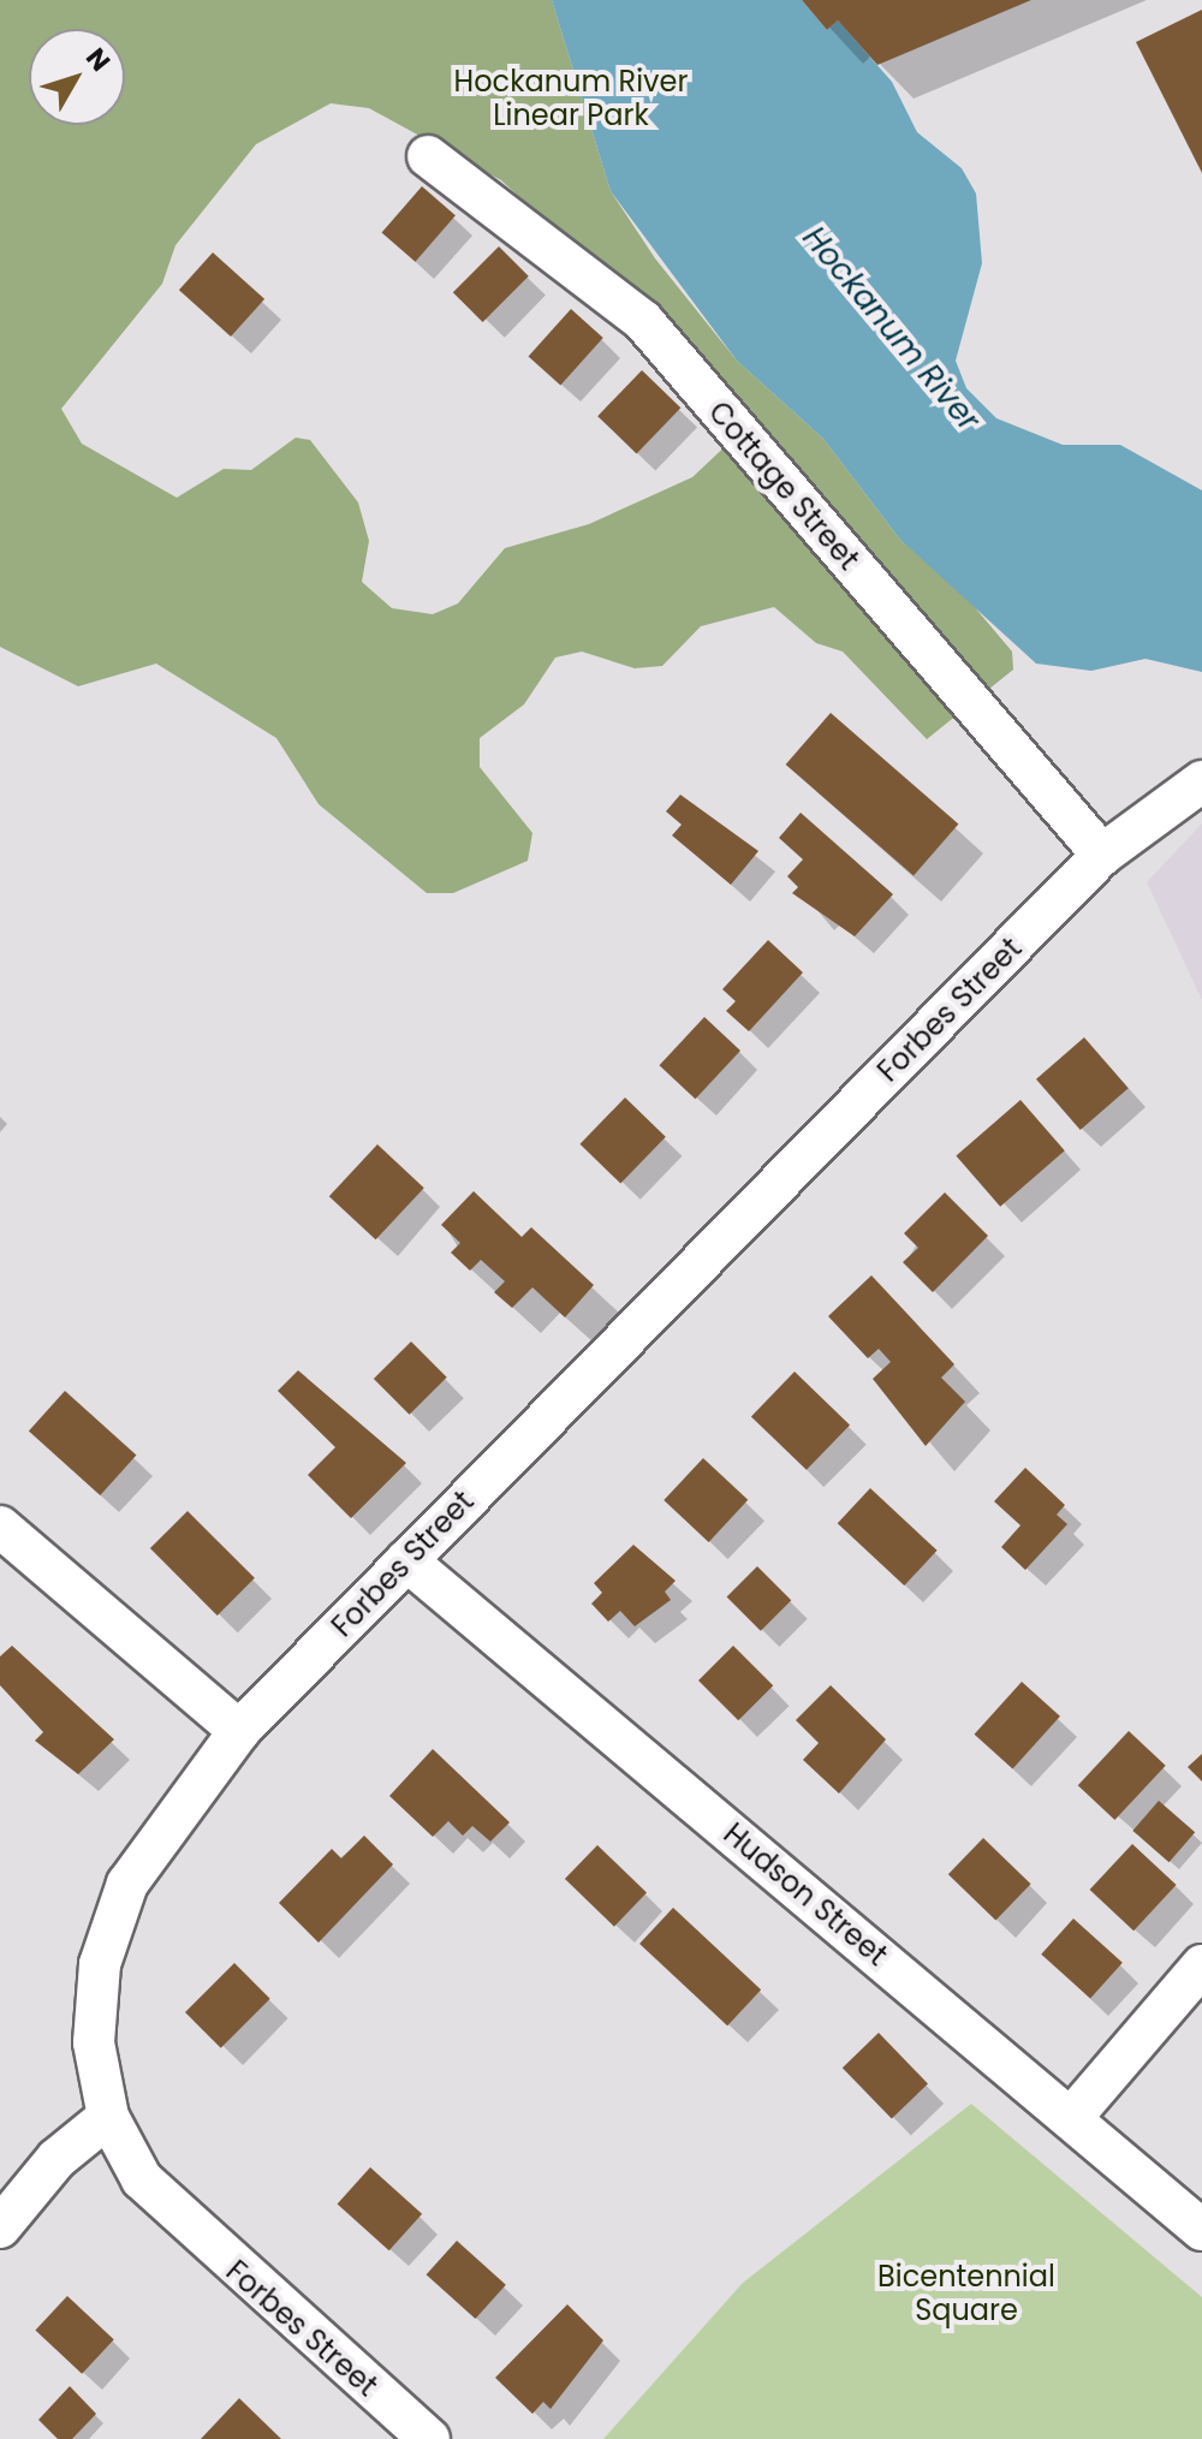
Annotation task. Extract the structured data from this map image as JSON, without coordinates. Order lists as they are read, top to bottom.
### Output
{
  "streets": {
    "street": ["Cottage Street", "Forbes Street", "Hudson Street"]
  },
  "crossings": [
    ["Cottage Street", "Forbes Street"],
    ["Forbes Street", "Hudson Street"]
  ],
  "water": ["Hockanum River"],
  "parks": ["Hockanum River Linear Park", "Bicentennial Square"],
  "north": "top right"
}
